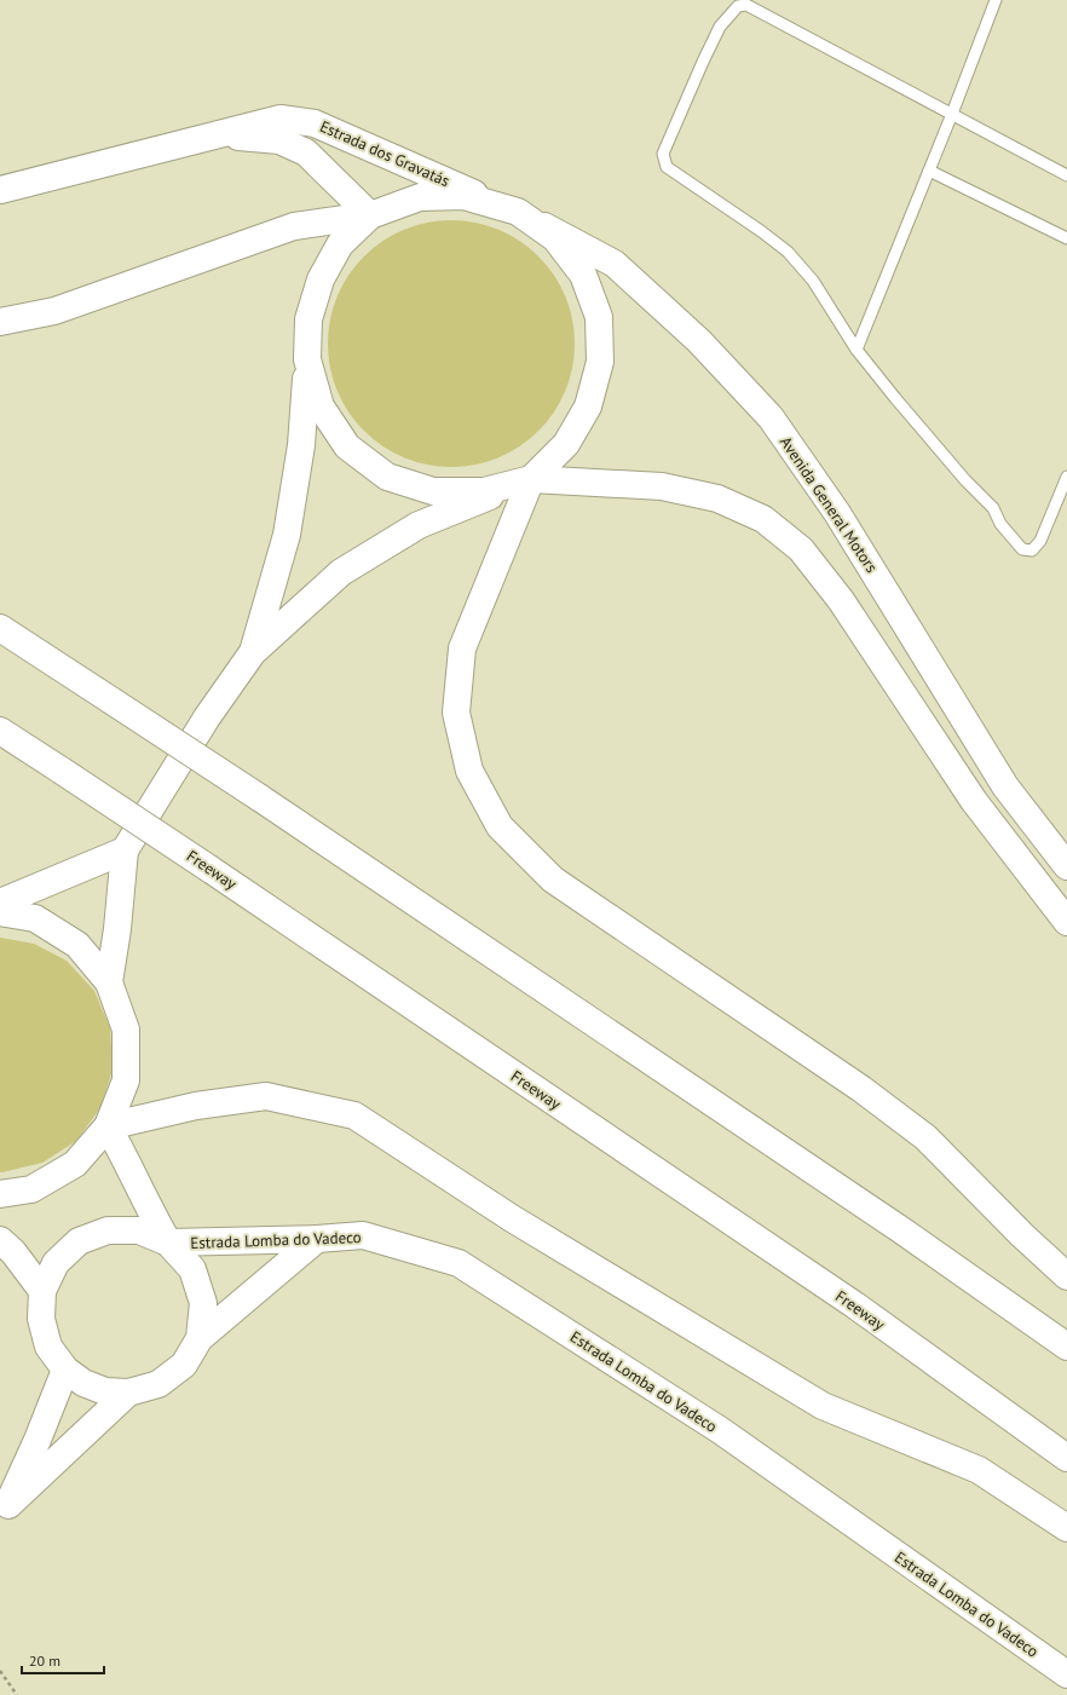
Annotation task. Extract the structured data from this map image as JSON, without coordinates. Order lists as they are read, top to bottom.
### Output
{
  "streets": {
    "main road": [
      "Estrada dos Gravatás",
      "Avenida General Motors",
      "Freeway",
      "Estrada Lomba do Vadeco"
    ]
  },
  "crossings": [
    ["Estrada dos Gravatás", "Avenida General Motors"]
  ],
  "scale_bar": "20 m"
}
